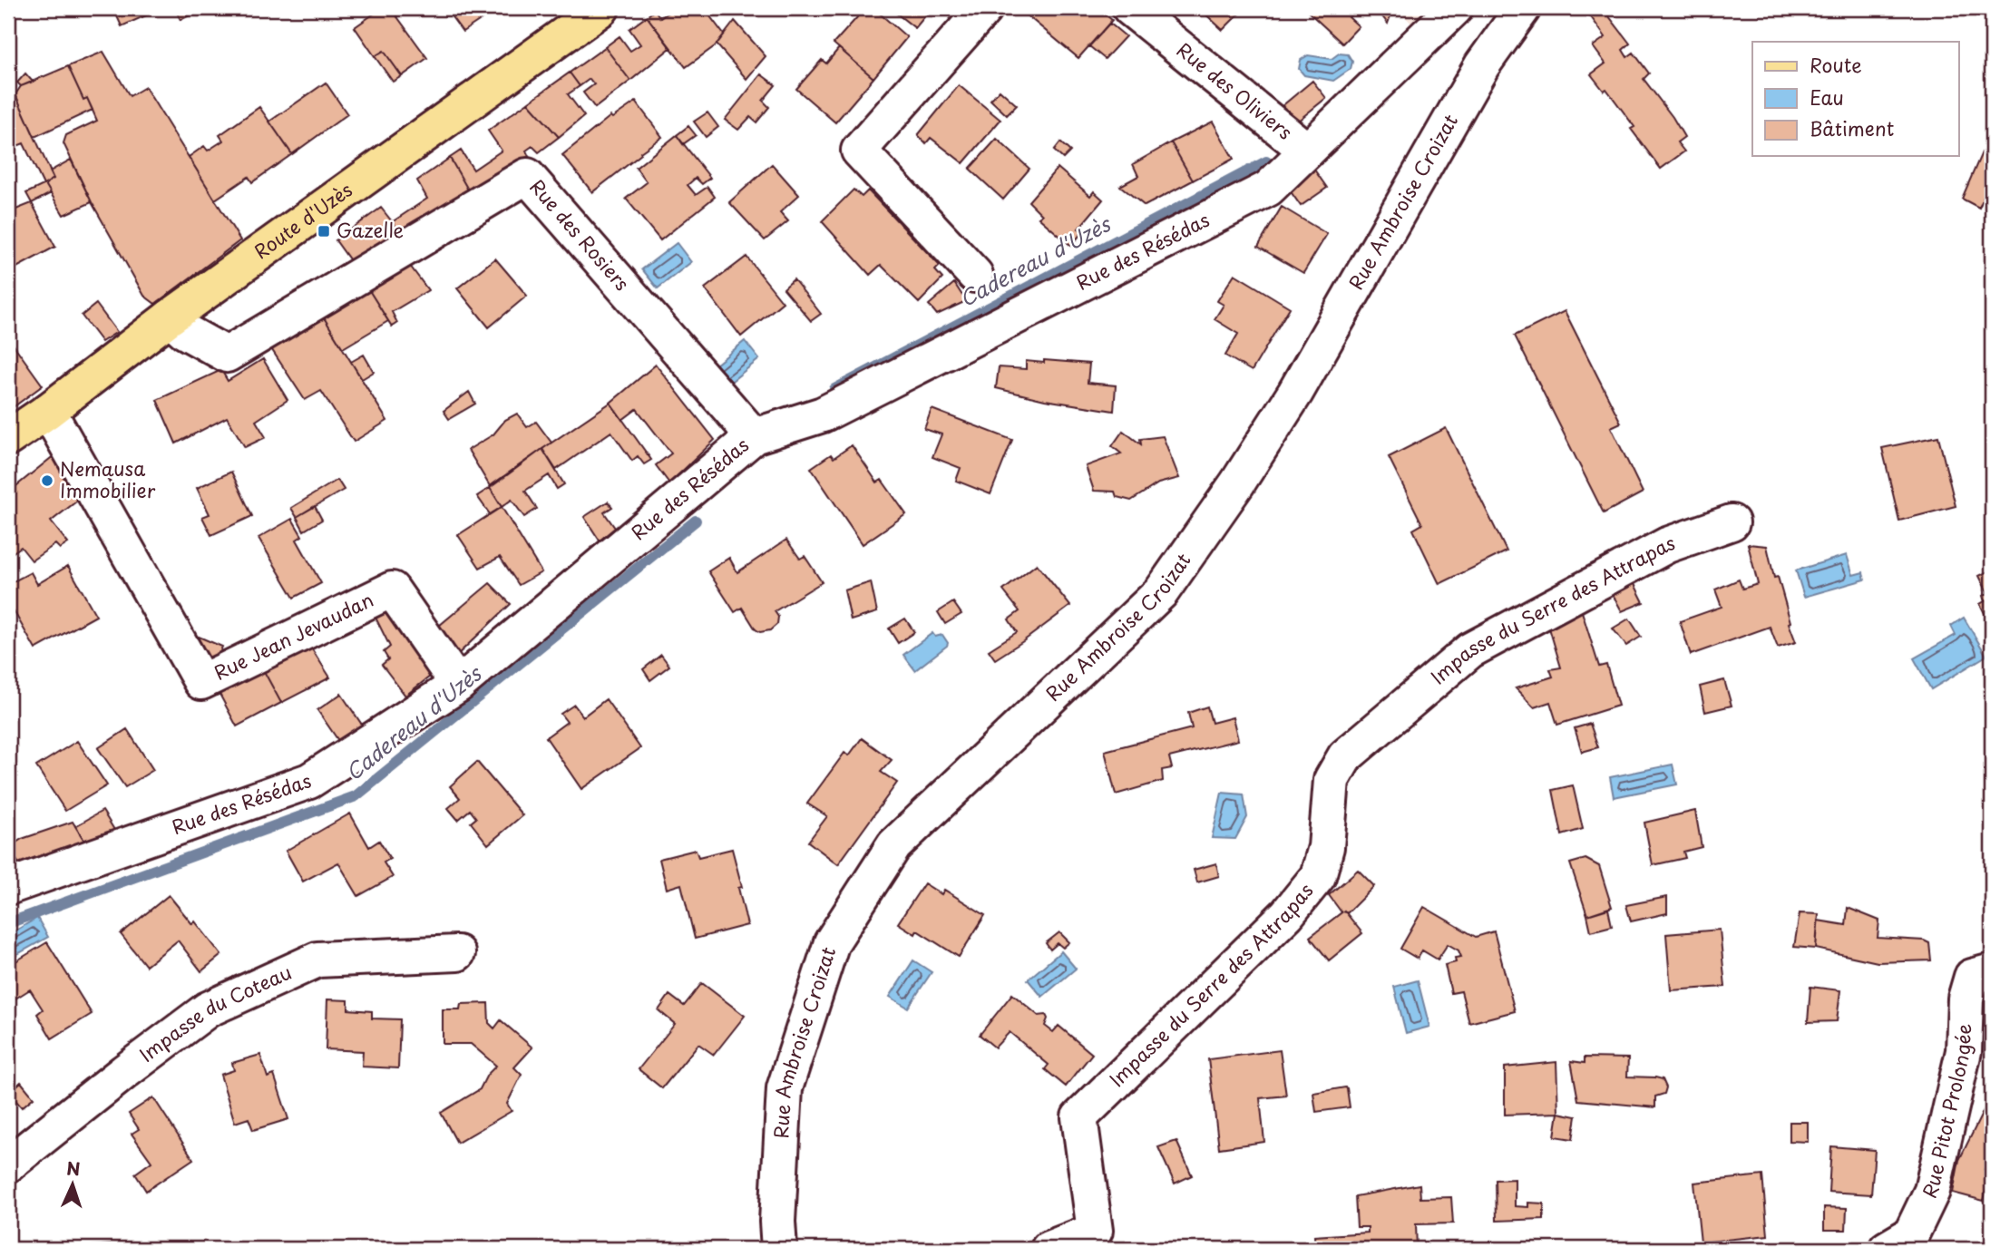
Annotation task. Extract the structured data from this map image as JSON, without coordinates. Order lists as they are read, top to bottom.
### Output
{
  "streets": {
    "main road": ["Route d'Uzès"],
    "street": [
      "Rue des Oliviers",
      "Rue Ambroise Croizat",
      "Rue des Rosiers",
      "Rue des Résédas",
      "Impasse du Serre des Attrapas",
      "Rue Jean Jevaudan",
      "Impasse du Coteau",
      "Rue Pitot Prolongée"
    ]
  },
  "crossings": [
    ["Rue des Oliviers", "Rue des Résédas"],
    ["Route d'Uzès", "Rue des Rosiers"],
    ["Route d'Uzès", "Rue Jean Jevaudan"],
    ["Rue des Rosiers", "Rue des Résédas"],
    ["Rue des Résédas", "Rue Jean Jevaudan"]
  ],
  "water": ["Cadereau d'Uzès"],
  "places": {
    "transit": ["Gazelle"],
    "other": ["Nemausa Immobilier"]
  },
  "legend": ["Route", "Eau", "Bâtiment"],
  "north": "top"
}
